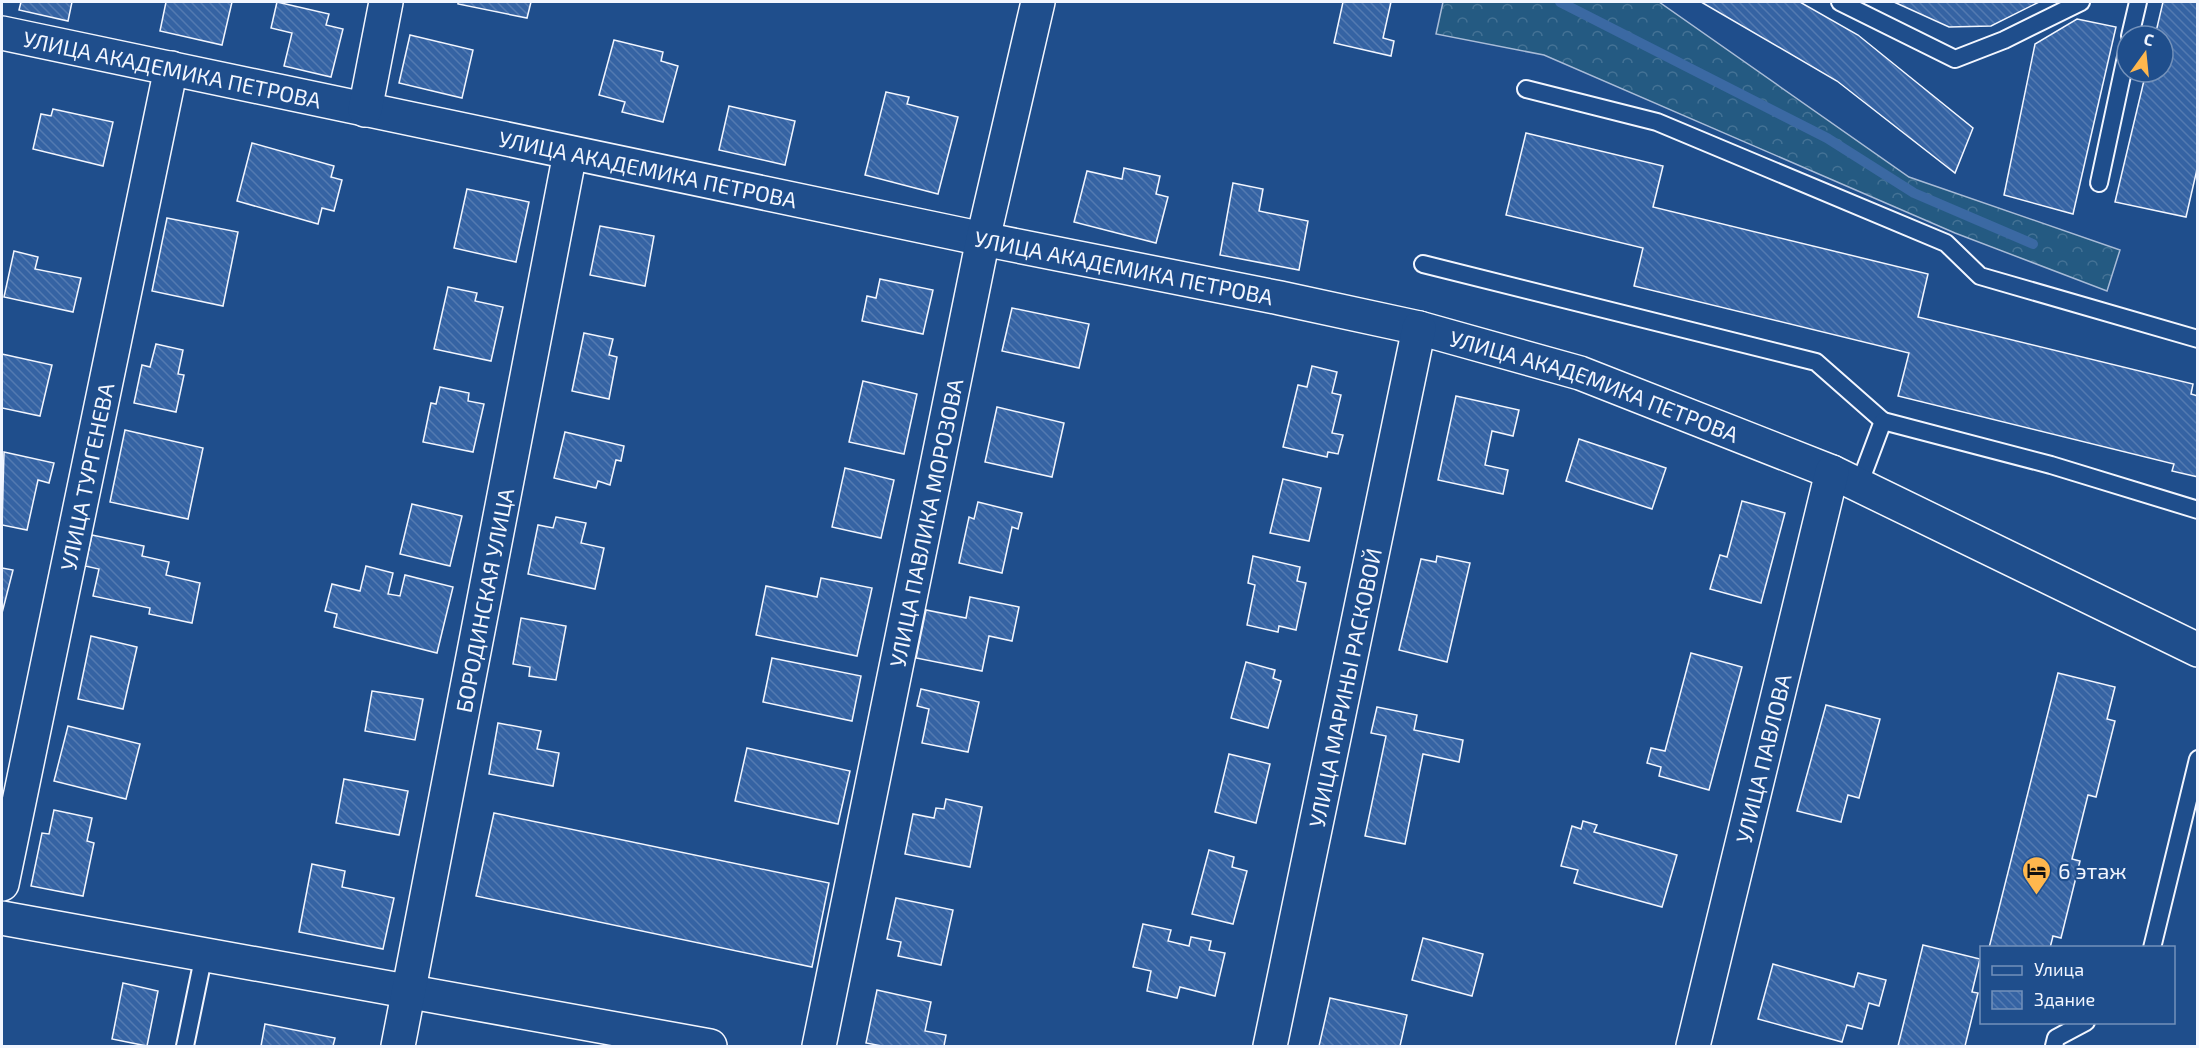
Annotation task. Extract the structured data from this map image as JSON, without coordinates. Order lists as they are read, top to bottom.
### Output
{
  "streets": {
    "street": [
      "УЛИЦА АКАДЕМИКА ПЕТРОВА",
      "УЛИЦА ТУРГЕНЕВА",
      "УЛИЦА ПАВЛИКА МОРОЗОВА",
      "БОРОДИНСКАЯ УЛИЦА",
      "УЛИЦА МАРИНЫ РАСКОВОЙ",
      "УЛИЦА ПАВЛОВА"
    ]
  },
  "crossings": [
    ["УЛИЦА АКАДЕМИКА ПЕТРОВА", "УЛИЦА ТУРГЕНЕВА"],
    ["УЛИЦА АКАДЕМИКА ПЕТРОВА", "УЛИЦА ПАВЛИКА МОРОЗОВА"],
    ["УЛИЦА АКАДЕМИКА ПЕТРОВА", "БОРОДИНСКАЯ УЛИЦА"],
    ["УЛИЦА АКАДЕМИКА ПЕТРОВА", "УЛИЦА МАРИНЫ РАСКОВОЙ"],
    ["УЛИЦА АКАДЕМИКА ПЕТРОВА", "УЛИЦА ПАВЛОВА"]
  ],
  "places": {
    "hotel": ["6 этаж"]
  },
  "legend": ["Улица", "Здание"],
  "north": "top"
}
